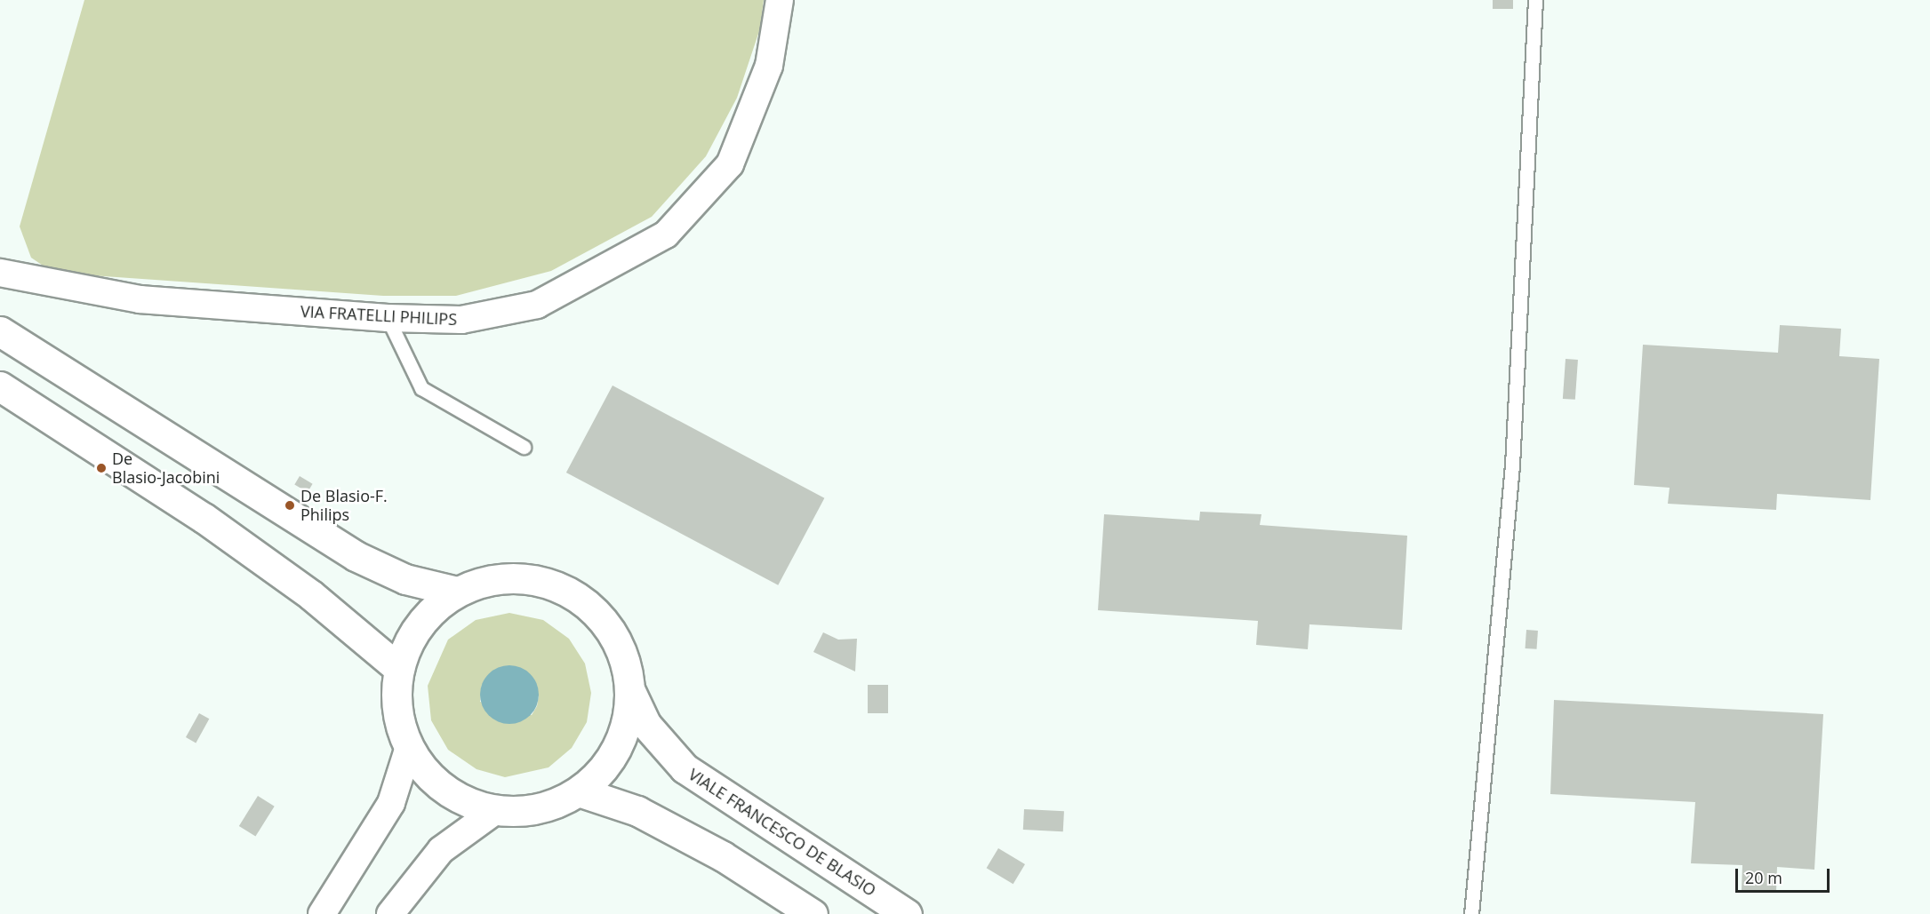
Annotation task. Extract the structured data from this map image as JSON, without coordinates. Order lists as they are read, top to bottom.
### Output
{
  "streets": {
    "street": ["VIA FRATELLI PHILIPS", "VIALE FRANCESCO DE BLASIO"]
  },
  "places": ["De Blasio-Jacobini", "De Blasio-F. Philips"],
  "scale_bar": "20 m"
}
